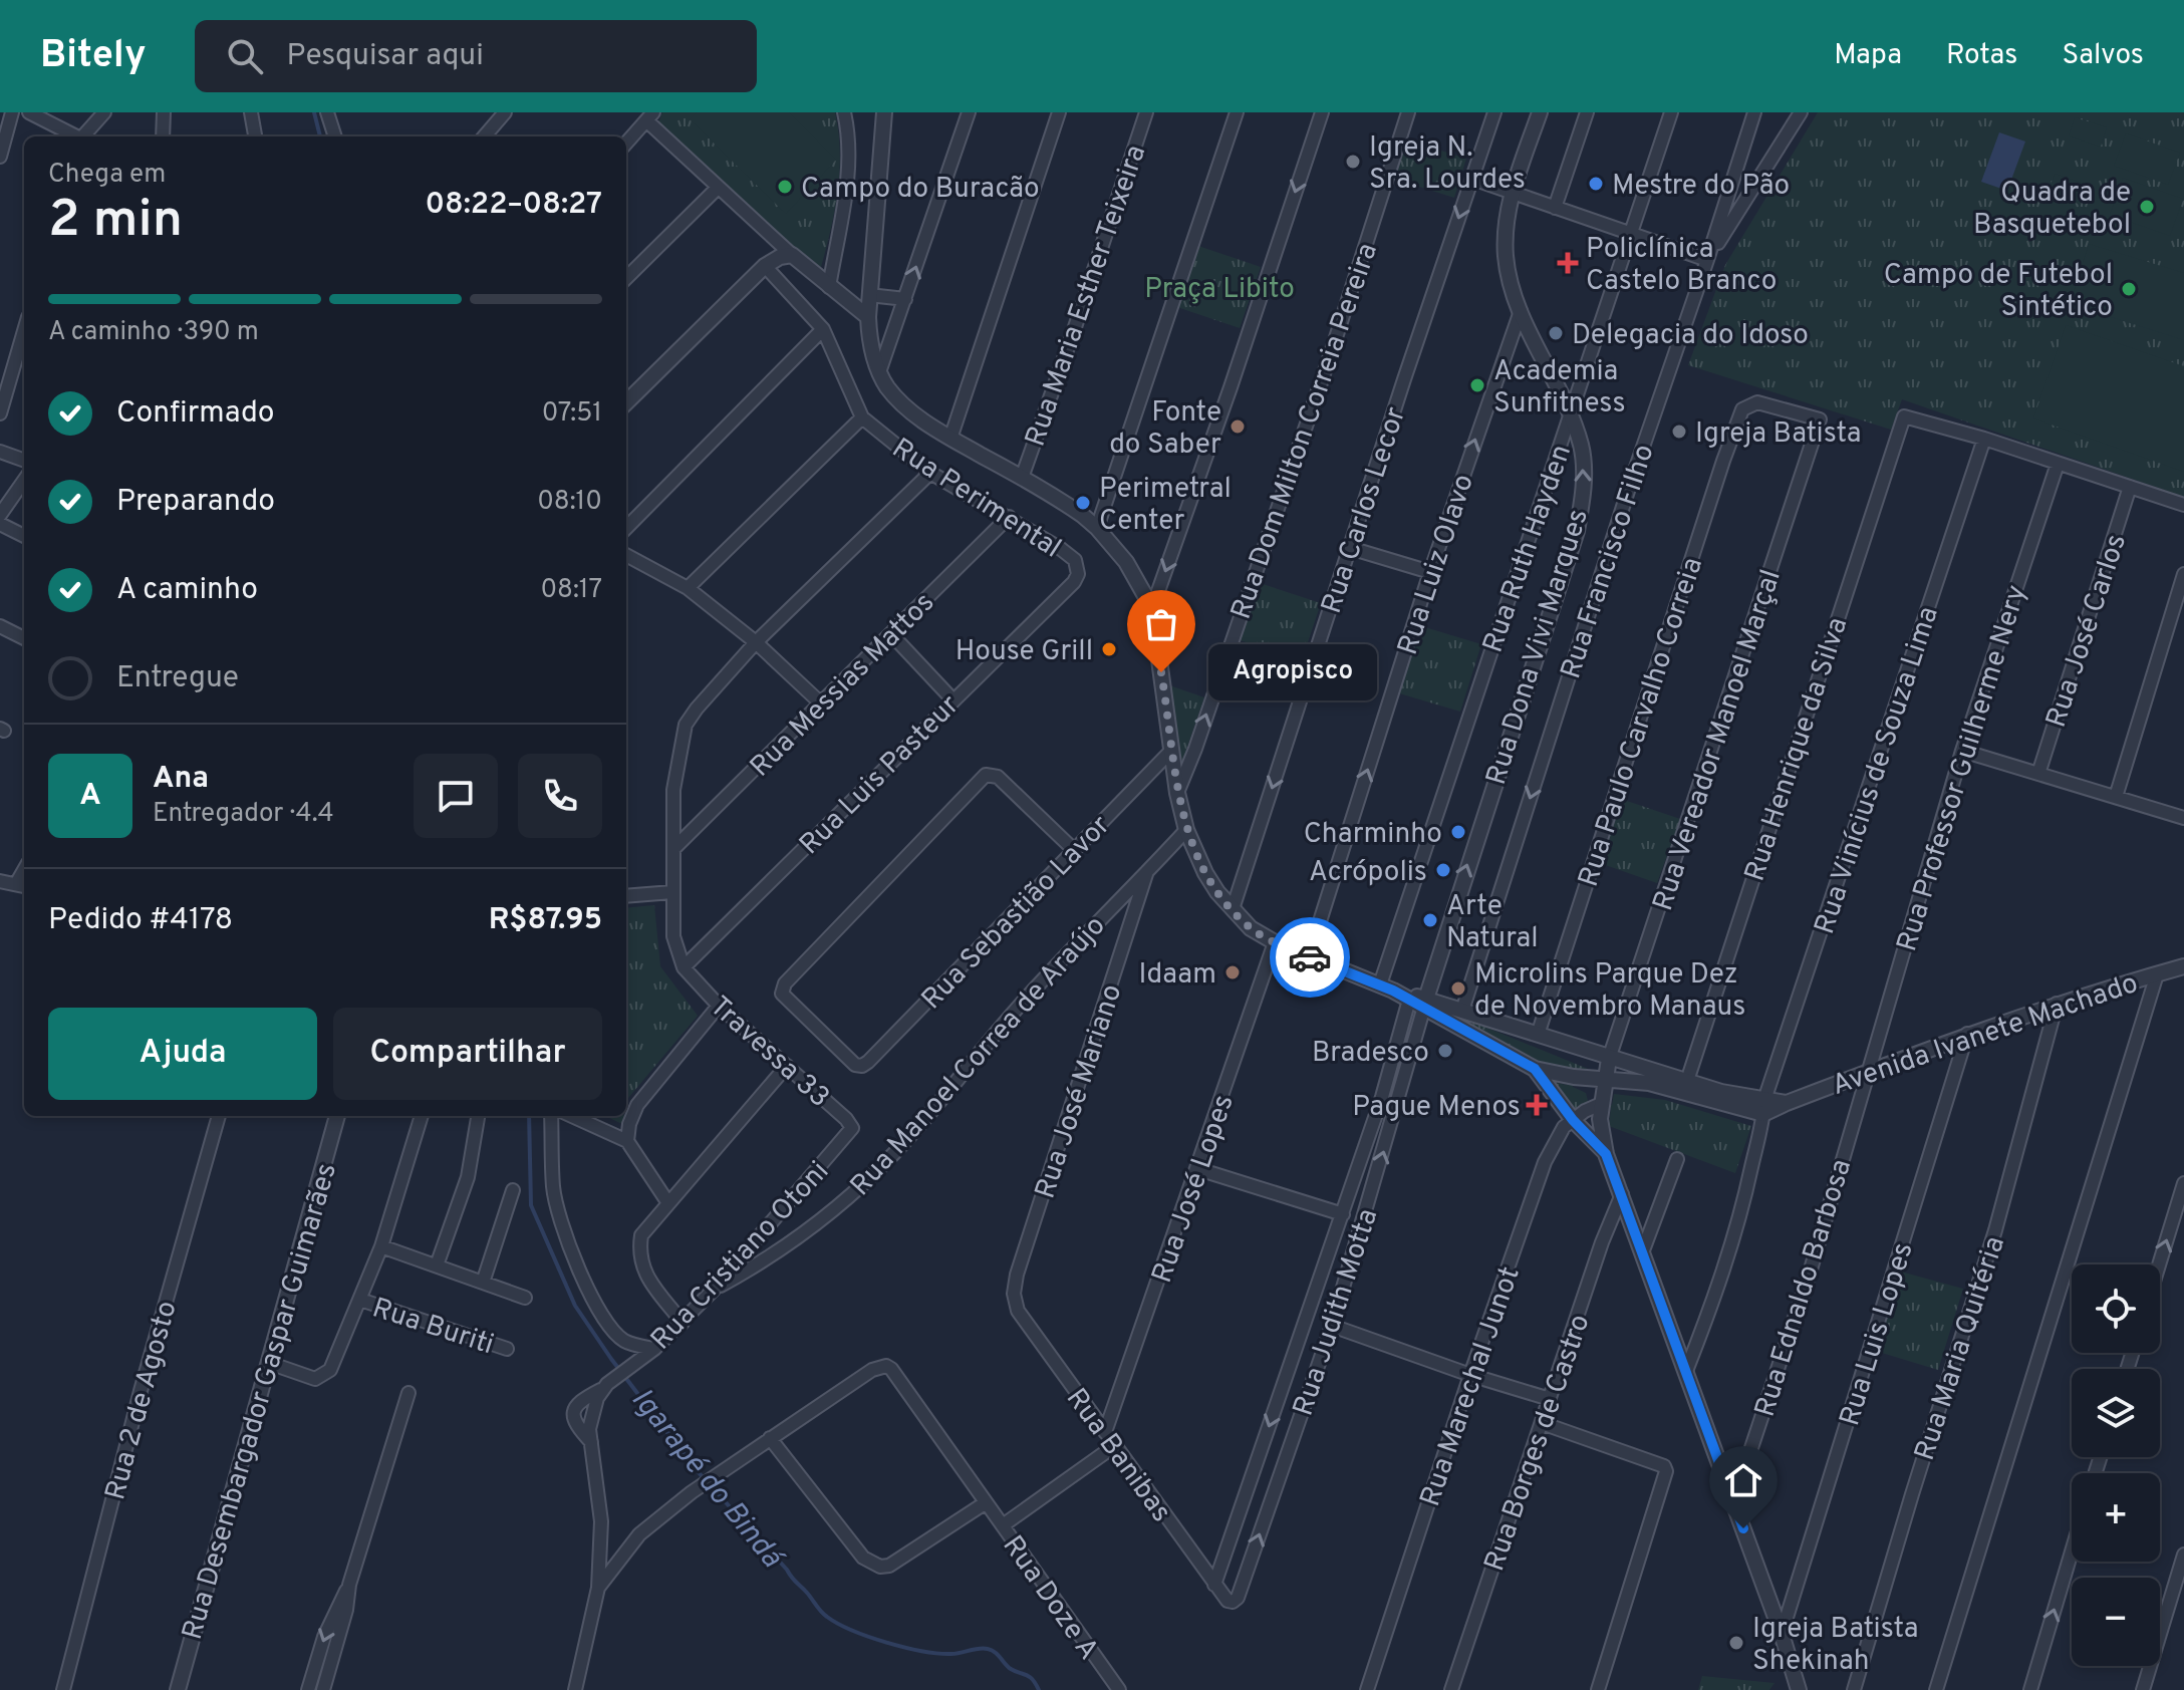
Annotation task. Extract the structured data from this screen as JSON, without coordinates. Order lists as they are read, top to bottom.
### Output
{
  "streets": {
    "street": [
      "Rua Maria Esther Teixeira",
      "Rua Dom Milton Correia Pereira",
      "Rua Perimental",
      "Rua Carlos Lecor",
      "Rua Ruth Hayden",
      "Rua Francisco Filho",
      "Rua Luiz Olavo",
      "Rua José Carlos",
      "Rua Dona Vivi Marques",
      "Rua Messias Mattos",
      "Rua Paulo Carvalho Correia",
      "Rua Vereador Manoel Marçal",
      "Rua Henrique da Silva",
      "Rua Professor Guilherme Nery",
      "Rua Vinícius de Souza Lima",
      "Rua Luis Pasteur",
      "Rua Sebastião Lavor",
      "Avenida Ivanete Machado",
      "Travessa 33",
      "Rua Manoel Correa de Araújo",
      "Rua José Mariano",
      "Rua José Lopes",
      "Rua Cristiano Otoni",
      "Rua Ednaldo Barbosa",
      "Rua Judith Motta",
      "Rua Buriti",
      "Rua Luis Lopes",
      "Rua Maria Quitéria",
      "Rua Marechal Junot",
      "Rua 2 de Agosto",
      "Rua Desembargador Gaspar Guimarães",
      "Rua Borges de Castro",
      "Rua Banibas",
      "Rua Doze A"
    ]
  },
  "crossings": [
    ["Rua Maria Esther Teixeira", "Avenida Ivanete Machado"],
    ["Rua Dom Milton Correia Pereira", "Avenida Ivanete Machado"],
    ["Rua Perimental", "Rua Messias Mattos"],
    ["Rua Perimental", "Rua Luis Pasteur"],
    ["Rua Carlos Lecor", "Avenida Ivanete Machado"],
    ["Rua Ruth Hayden", "Rua Dona Vivi Marques"],
    ["Rua Ruth Hayden", "Avenida Ivanete Machado"],
    ["Rua Francisco Filho", "Avenida Ivanete Machado"],
    ["Rua Luiz Olavo", "Rua Dona Vivi Marques"],
    ["Rua Luiz Olavo", "Avenida Ivanete Machado"],
    ["Rua Dona Vivi Marques", "Avenida Ivanete Machado"],
    ["Rua Dona Vivi Marques", "Rua Judith Motta"],
    ["Rua Paulo Carvalho Correia", "Rua Vereador Manoel Marçal"],
    ["Rua Paulo Carvalho Correia", "Avenida Ivanete Machado"],
    ["Rua Vereador Manoel Marçal", "Avenida Ivanete Machado"],
    ["Rua Henrique da Silva", "Rua Vinícius de Souza Lima"],
    ["Rua Henrique da Silva", "Avenida Ivanete Machado"],
    ["Rua Professor Guilherme Nery", "Avenida Ivanete Machado"],
    ["Rua Professor Guilherme Nery", "Rua Ednaldo Barbosa"],
    ["Rua Vinícius de Souza Lima", "Avenida Ivanete Machado"],
    ["Rua Luis Pasteur", "Travessa 33"],
    ["Rua Sebastião Lavor", "Avenida Ivanete Machado"],
    ["Avenida Ivanete Machado", "Rua Manoel Correa de Araújo"],
    ["Avenida Ivanete Machado", "Rua José Lopes"],
    ["Avenida Ivanete Machado", "Rua Ednaldo Barbosa"],
    ["Avenida Ivanete Machado", "Rua Judith Motta"],
    ["Avenida Ivanete Machado", "Rua Luis Lopes"],
    ["Avenida Ivanete Machado", "Rua Maria Quitéria"],
    ["Travessa 33", "Rua Cristiano Otoni"],
    ["Rua Manoel Correa de Araújo", "Rua José Mariano"],
    ["Rua Manoel Correa de Araújo", "Rua Cristiano Otoni"],
    ["Rua José Mariano", "Rua Banibas"],
    ["Rua José Lopes", "Rua Banibas"],
    ["Rua Judith Motta", "Rua Banibas"]
  ],
  "one_way": [
    "Rua Carlos Lecor",
    "Rua Francisco Filho",
    "Rua Luiz Olavo",
    "Rua Dona Vivi Marques"
  ],
  "water": ["Igarapé do Bindá"],
  "parks": ["Praça Libito"],
  "places": {
    "other": [
      "Igreja N. Sra. Lourdes",
      "Mestre do Pão",
      "Campo do Buracão",
      "Quadra de Basquetebol",
      "Campo de Futebol Sintético",
      "Delegacia do Idoso",
      "Academia Sunfitness",
      "Fonte do Saber",
      "Igreja Batista",
      "Perimetral Center",
      "House Grill",
      "Agropisco",
      "Charminho",
      "Acrópolis",
      "Arte Natural",
      "Idaam",
      "Microlins Parque Dez de Novembro Manaus",
      "Bradesco",
      "Igreja Batista Shekinah"
    ],
    "health": ["Policlínica Castelo Branco", "Pague Menos"]
  },
  "page": {
    "header": "Bitely",
    "search": "Pesquisar aqui",
    "nav": ["Mapa", "Rotas", "Salvos"],
    "heading": ["2 min", "Chega em", "08:22–08:27"],
    "panel": [
      "Ana",
      "Entregador · 4.4",
      "Pedido #4178",
      "R$87.95"
    ],
    "bar": "A caminho · 390 m",
    "list": [
      ["Confirmado", "07:51"],
      ["Preparando", "08:10"],
      ["A caminho", "08:17"],
      "Entregue"
    ],
    "bubble": "Agropisco",
    "round": "A",
    "buttons": ["Ajuda", "Compartilhar"],
    "map_buttons": ["+", "−"]
  }
}
